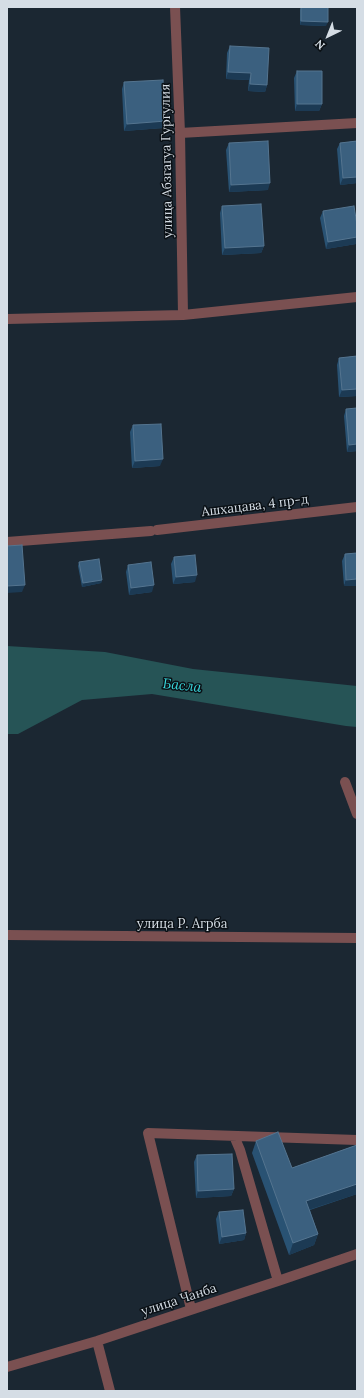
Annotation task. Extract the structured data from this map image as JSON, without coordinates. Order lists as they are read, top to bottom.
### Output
{
  "streets": {
    "street": [
      "улица Абзгагуа Гургулия",
      "Ашхацава, 4 пр-д",
      "улица Р. Агрба",
      "улица Чанба"
    ]
  },
  "water": ["Басла"],
  "north": "bottom left"
}
